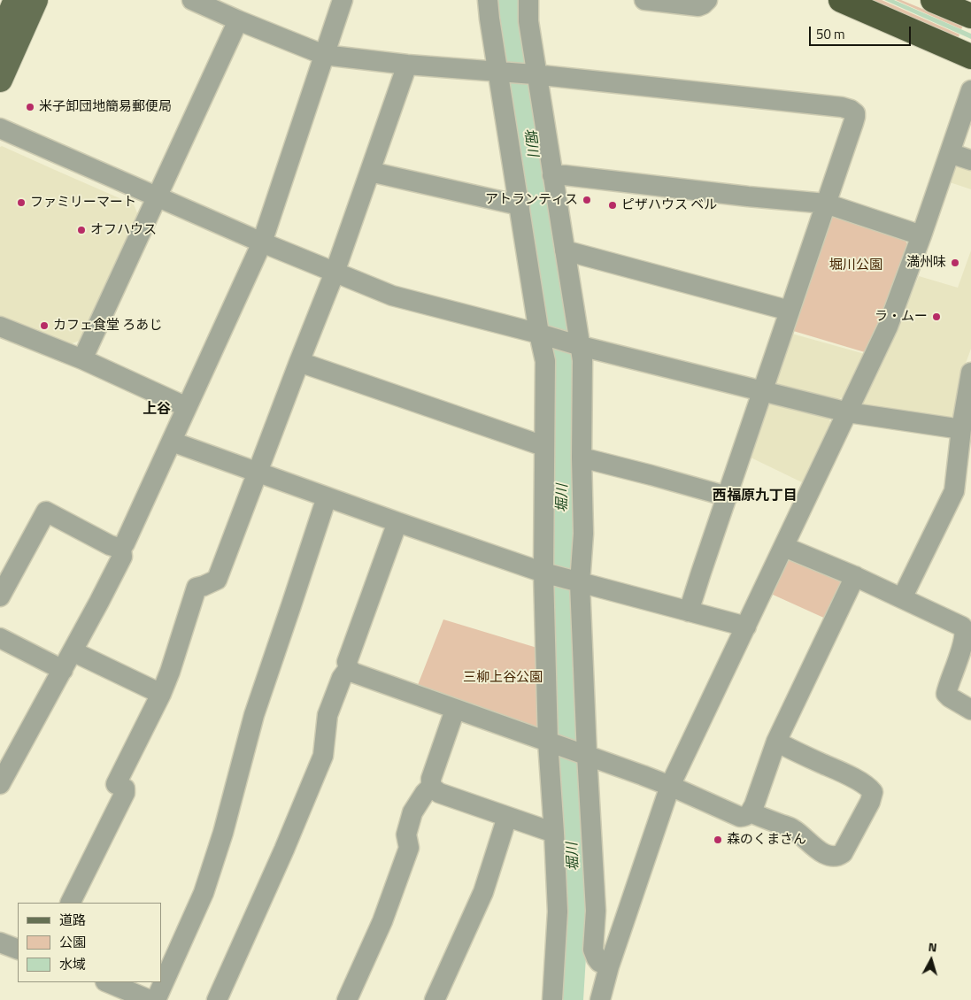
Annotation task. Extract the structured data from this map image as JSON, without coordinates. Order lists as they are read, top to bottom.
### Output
{
  "districts": ["上谷", "西福原九丁目"],
  "water": ["堀川"],
  "parks": ["堀川公園", "三柳上谷公園"],
  "places": [
    "米子卸団地簡易郵便局",
    "アトランティス",
    "ファミリーマート",
    "ピザハウス ベル",
    "オフハウス",
    "満州味",
    "ラ・ムー",
    "カフェ食堂 ろあじ",
    "森のくまさん"
  ],
  "legend": ["道路", "公園", "水域"],
  "scale_bar": "50 m",
  "north": "top"
}
